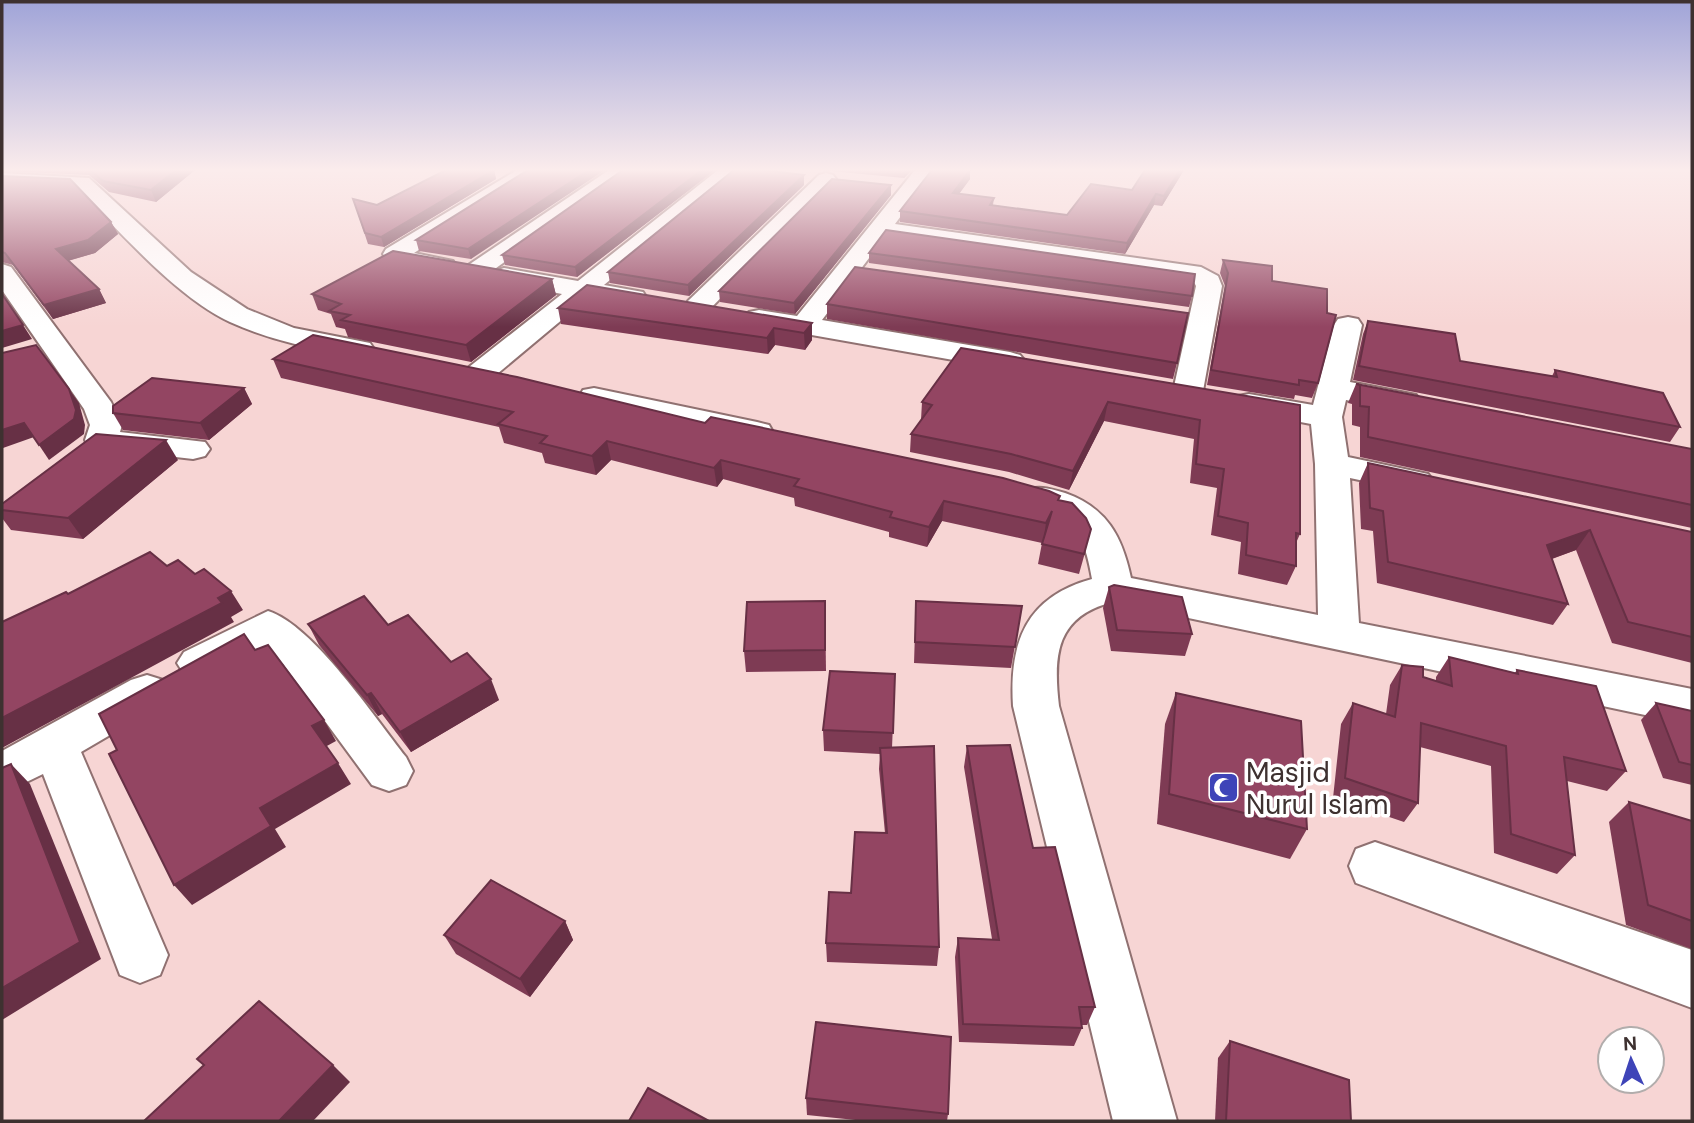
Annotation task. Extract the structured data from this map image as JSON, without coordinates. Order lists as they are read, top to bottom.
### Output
{
  "places": {
    "mosque": ["Masjid Nurul Islam"]
  },
  "north": "top"
}
